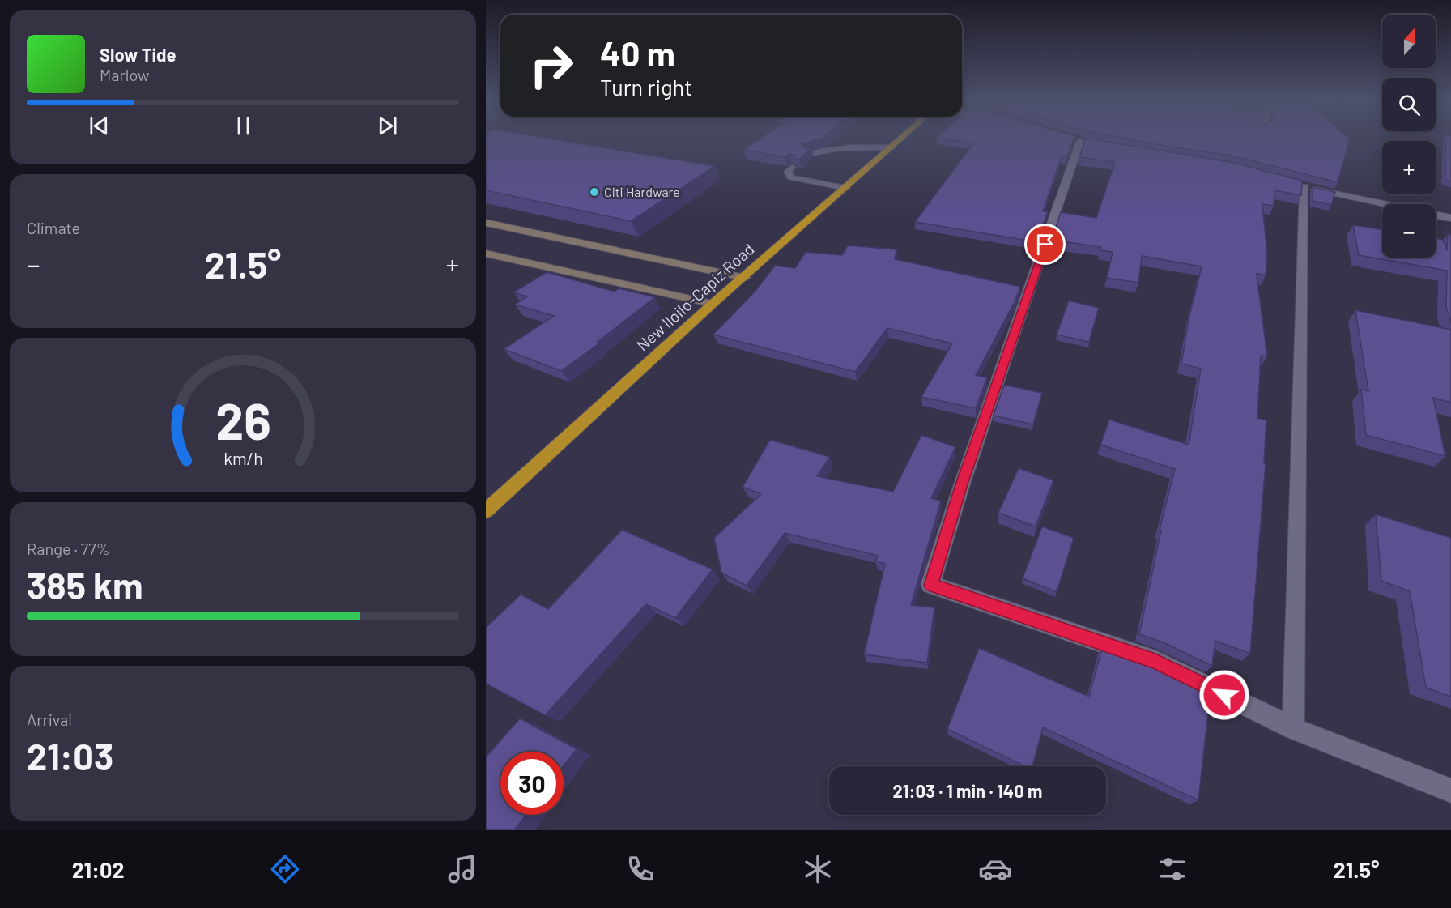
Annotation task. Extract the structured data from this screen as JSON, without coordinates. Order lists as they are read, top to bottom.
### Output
{
  "streets": {
    "highway": ["New Iloilo-Capiz Road"]
  },
  "places": ["Citi Hardware"],
  "north": "top",
  "page": {
    "map_buttons": ["+", "−"],
    "turn": ["40 m", "Turn right"],
    "song": ["Slow Tide", "Marlow"],
    "tile": [
      "Climate",
      ["Range · 77%", "385 km"],
      ["Arrival", "21:03"]
    ],
    "heat": ["−", "21.5°", "+"],
    "limit": "30",
    "trip": "21:03 · 1 min · 140 m",
    "tabs": ["21:02", "21.5°"],
    "gauge": ["26", "km/h"]
  }
}
